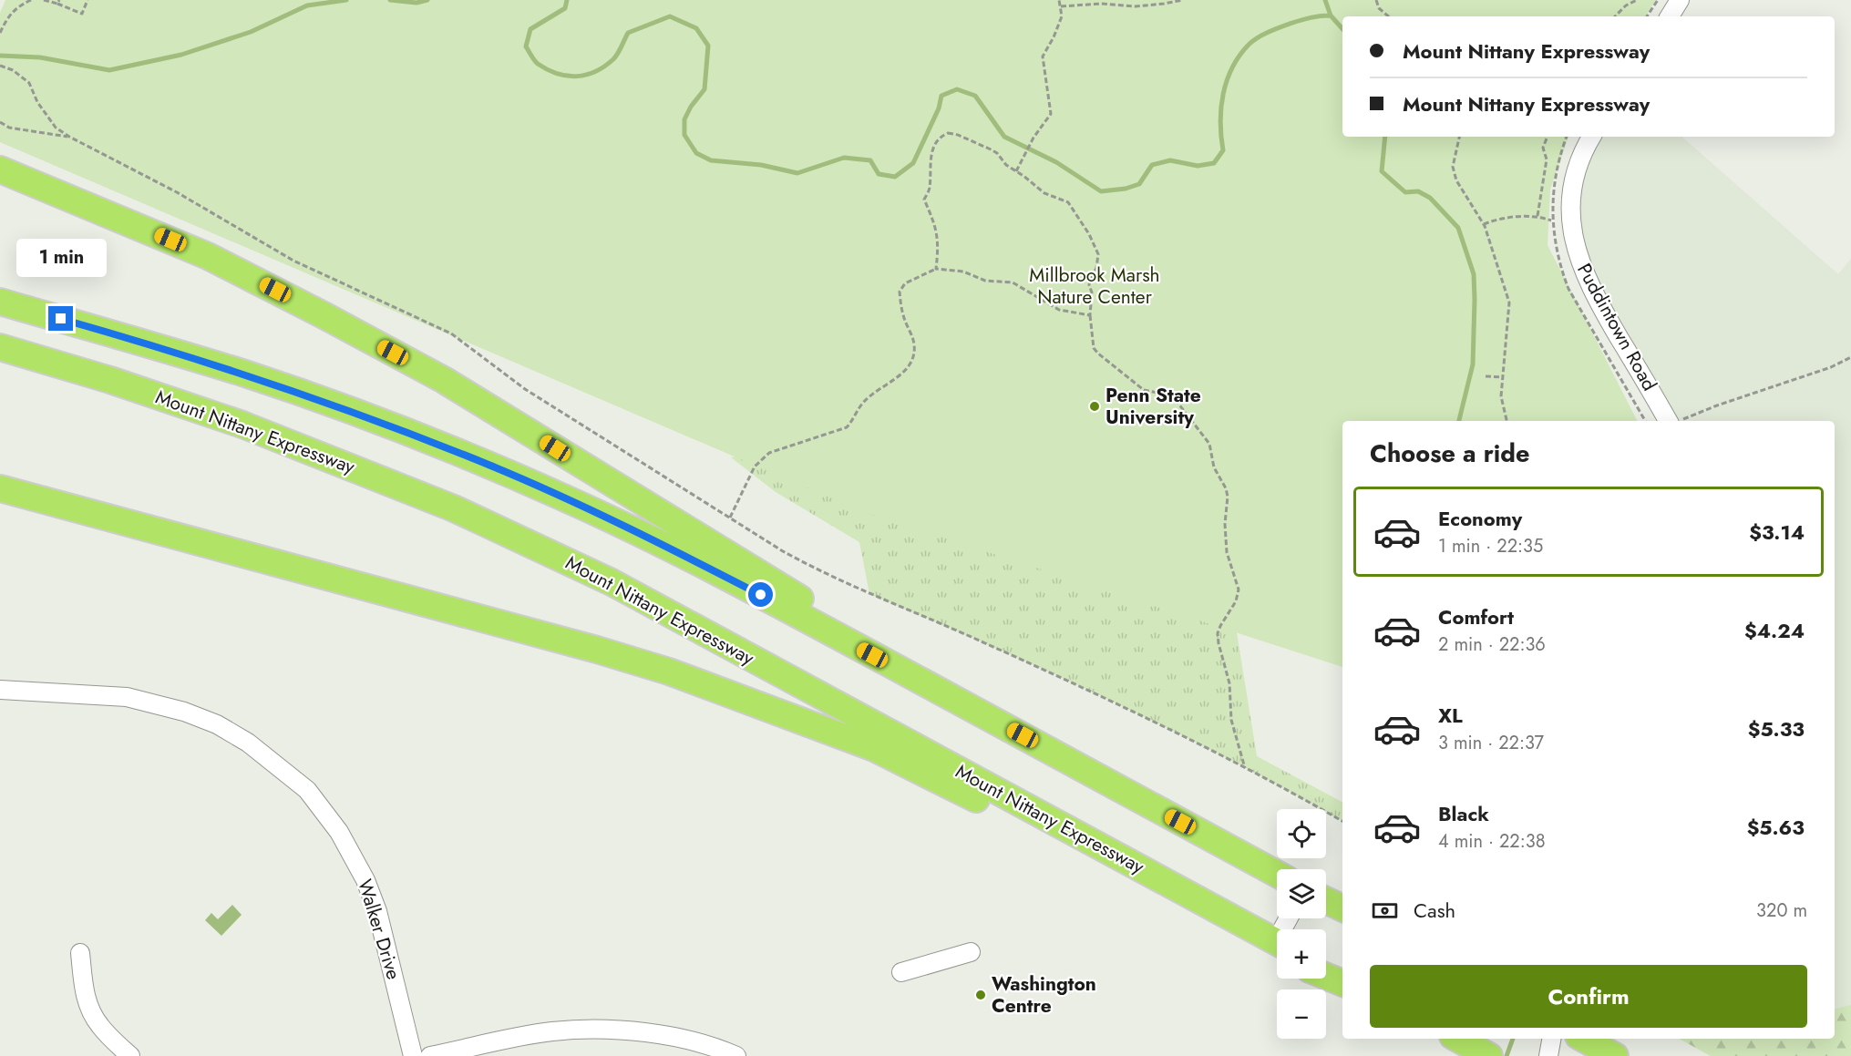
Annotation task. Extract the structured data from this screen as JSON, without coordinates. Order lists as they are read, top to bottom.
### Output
{
  "streets": {
    "highway": ["Mount Nittany Expressway"],
    "street": ["Puddintown Road", "Walker Drive"]
  },
  "parks": ["Millbrook Marsh Nature Center"],
  "places": ["Penn State University", "Washington Centre"],
  "page": {
    "banner": ["Mount Nittany Expressway", "Mount Nittany Expressway"],
    "bubble": "1 min",
    "heading": "Choose a ride",
    "list": [
      {
        "name": "Economy",
        "note": "1 min · 22:35",
        "value": "$3.14"
      },
      {
        "name": "Comfort",
        "note": "2 min · 22:36",
        "value": "$4.24"
      },
      {
        "name": "XL",
        "note": "3 min · 22:37",
        "value": "$5.33"
      },
      {
        "name": "Black",
        "note": "4 min · 22:38",
        "value": "$5.63"
      }
    ],
    "map_buttons": ["+", "−"],
    "pay": ["Cash", "320 m"],
    "buttons": "Confirm"
  }
}
